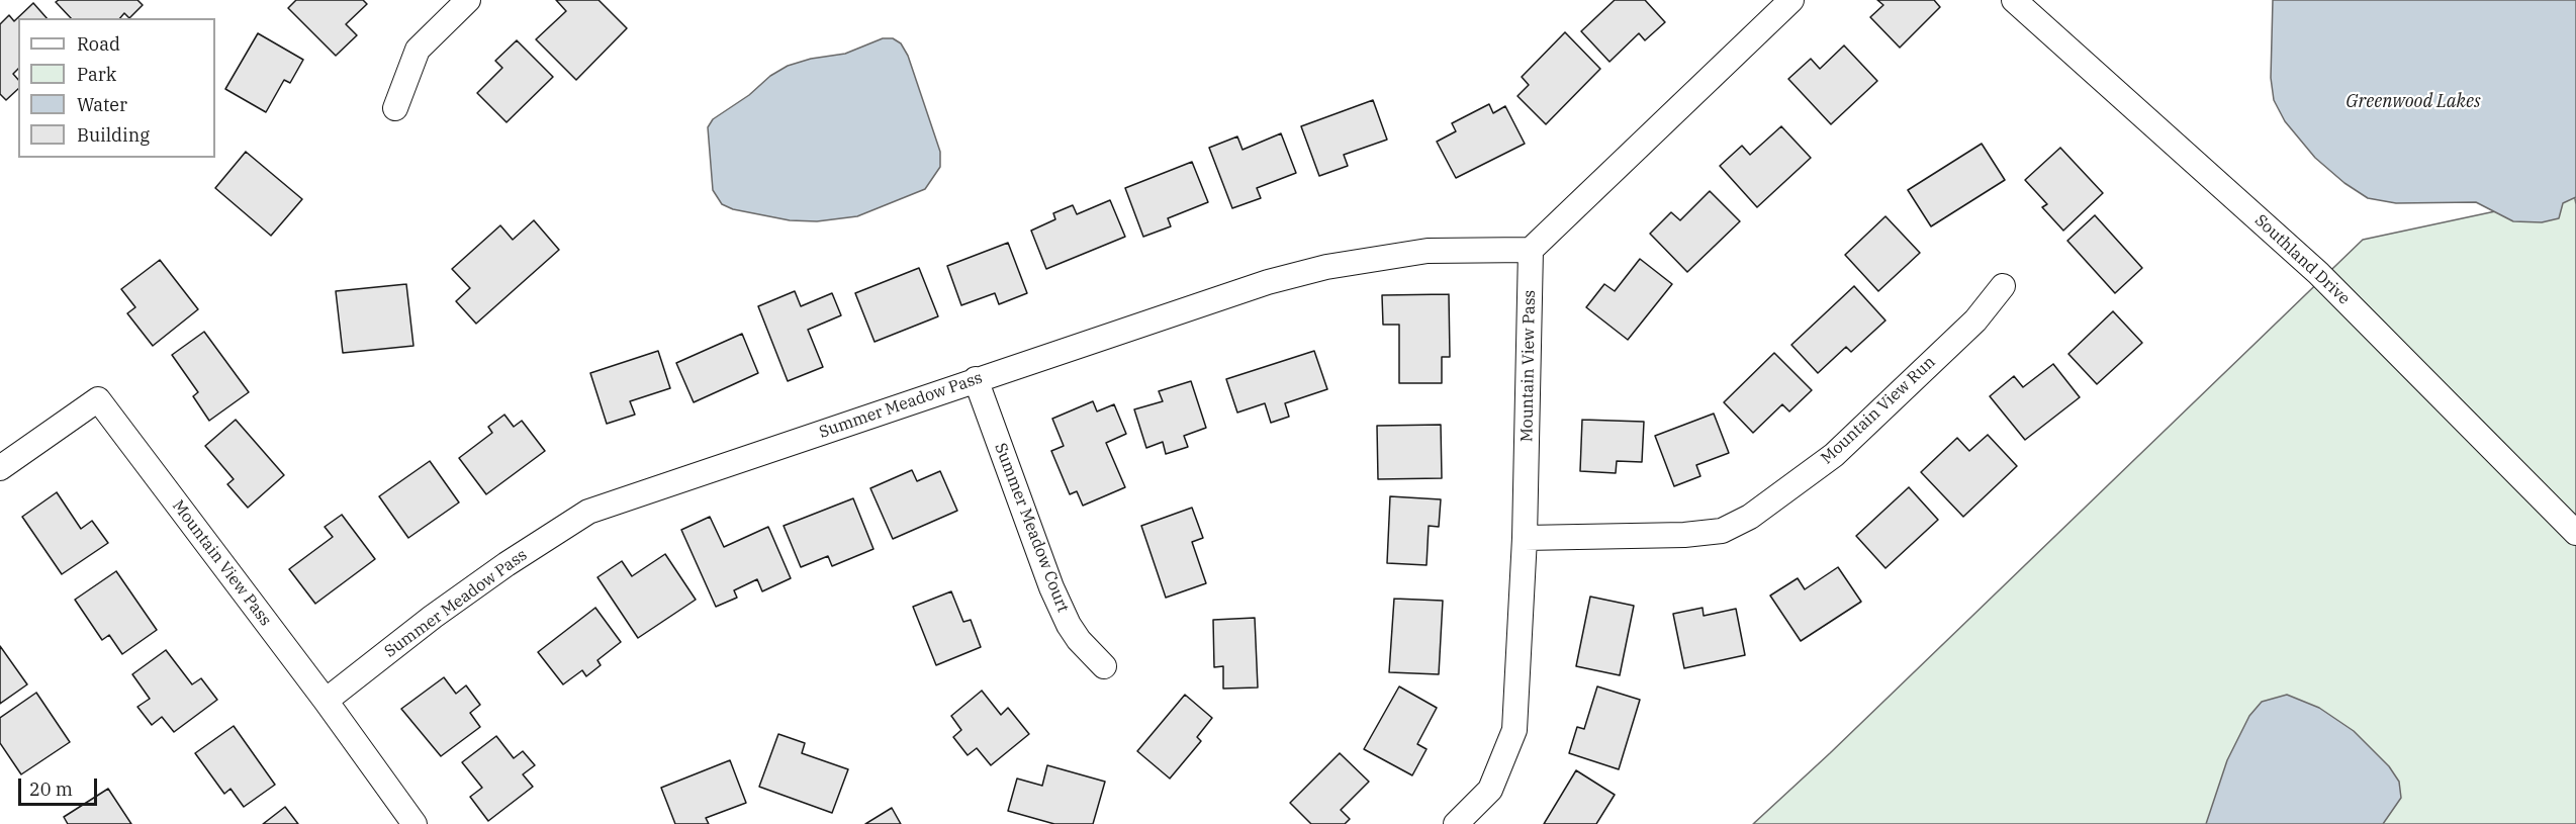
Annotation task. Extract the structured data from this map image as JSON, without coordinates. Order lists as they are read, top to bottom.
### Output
{
  "streets": {
    "street": [
      "Southland Drive",
      "Mountain View Pass",
      "Summer Meadow Pass",
      "Mountain View Run",
      "Summer Meadow Court"
    ]
  },
  "crossings": [
    ["Mountain View Pass", "Summer Meadow Pass"],
    ["Mountain View Pass", "Mountain View Run"],
    ["Summer Meadow Pass", "Summer Meadow Court"]
  ],
  "water": ["Greenwood Lakes"],
  "legend": [
    "Road",
    "Park",
    "Water",
    "Building"
  ],
  "scale_bar": "20 m"
}
